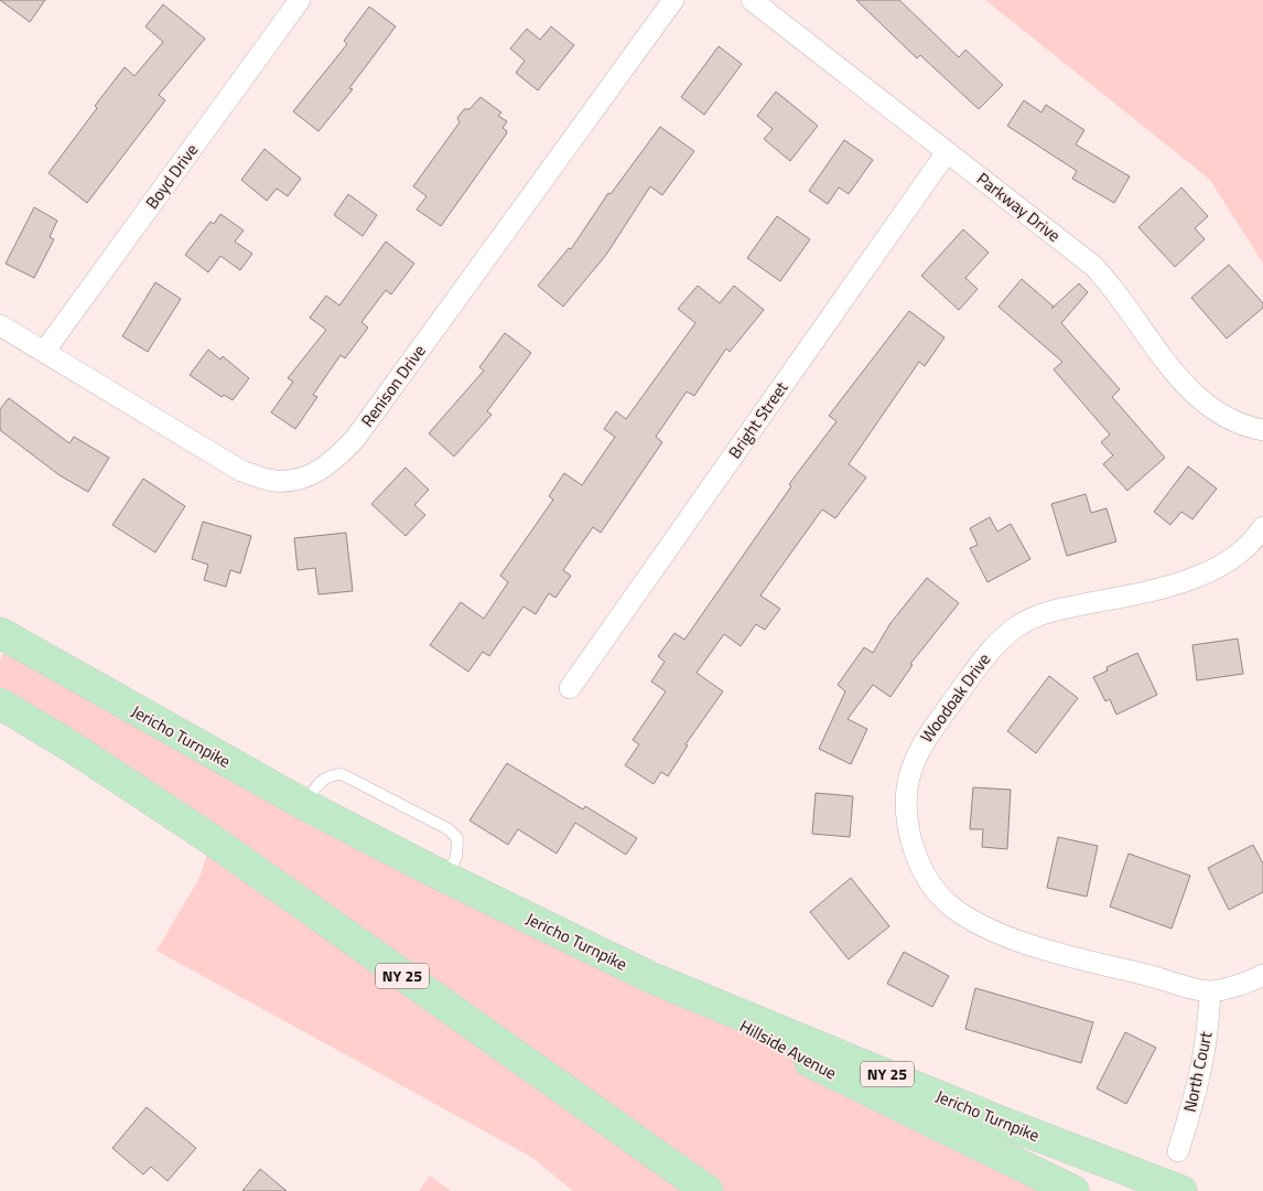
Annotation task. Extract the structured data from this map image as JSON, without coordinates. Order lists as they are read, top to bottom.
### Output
{
  "streets": {
    "main road": ["Jericho Turnpike", "NY 25", "Hillside Avenue"],
    "street": [
      "Boyd Drive",
      "Parkway Drive",
      "Renison Drive",
      "Bright Street",
      "Woodoak Drive",
      "North Court"
    ]
  },
  "crossings": [
    ["Boyd Drive", "Renison Drive"],
    ["Parkway Drive", "Bright Street"],
    ["Woodoak Drive", "North Court"],
    ["Jericho Turnpike", "Hillside Avenue"]
  ]
}
